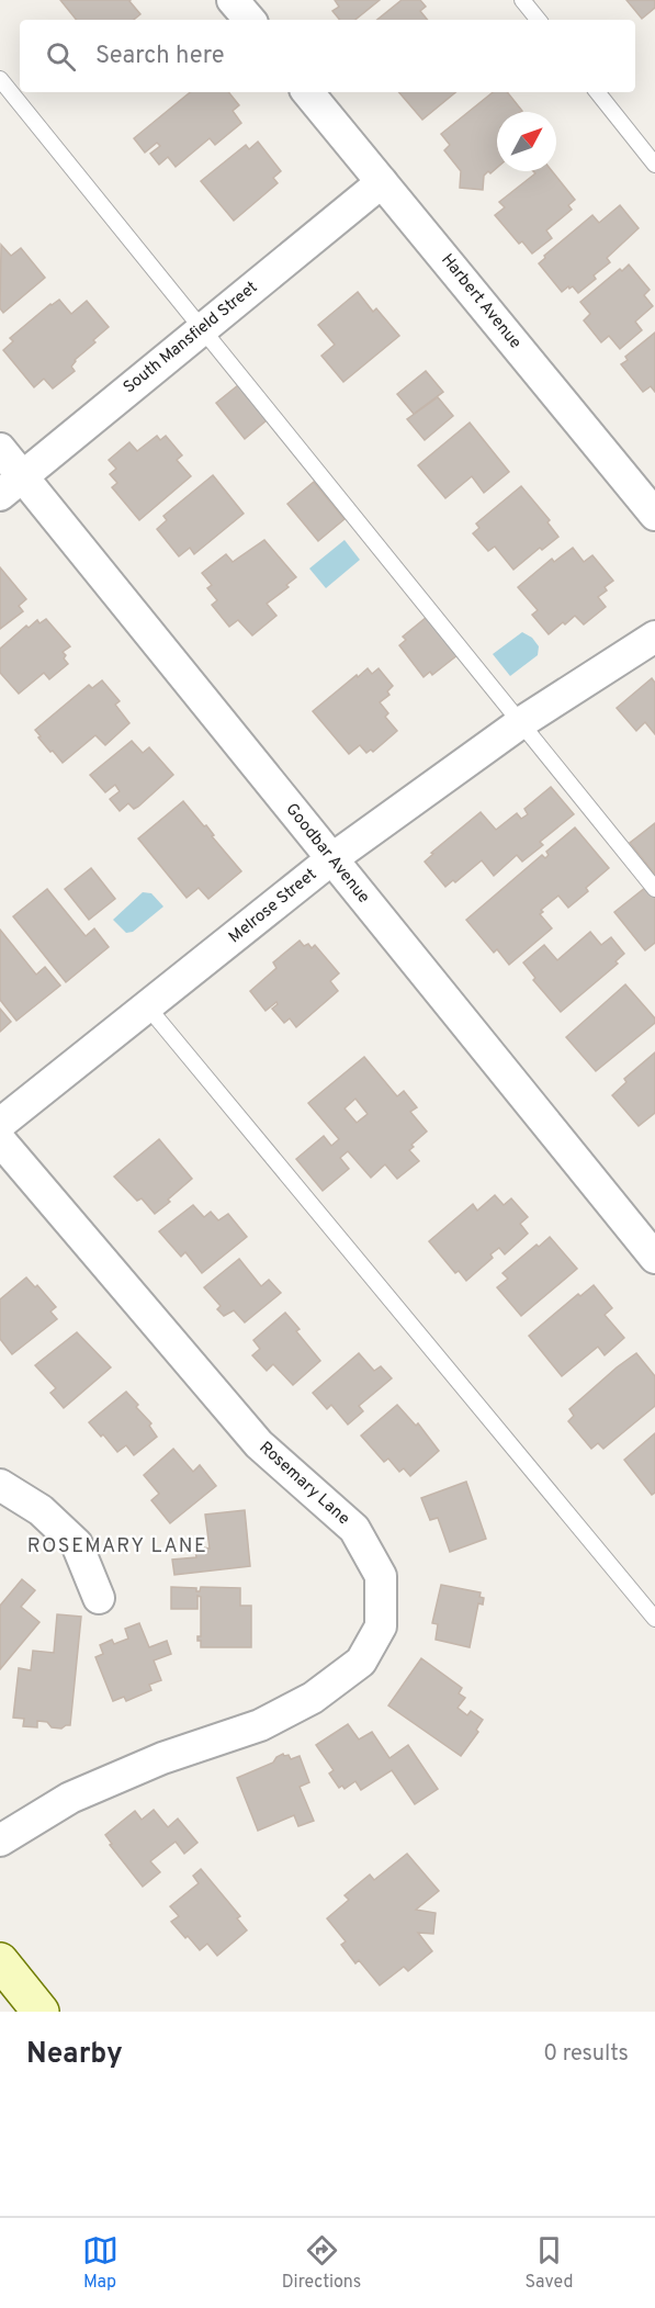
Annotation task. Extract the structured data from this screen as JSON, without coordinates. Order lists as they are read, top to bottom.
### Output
{
  "streets": {
    "street": [
      "Harbert Avenue",
      "South Mansfield Street",
      "Goodbar Avenue",
      "Melrose Street",
      "Rosemary Lane"
    ]
  },
  "crossings": [
    ["Harbert Avenue", "South Mansfield Street"],
    ["South Mansfield Street", "Goodbar Avenue"],
    ["Goodbar Avenue", "Melrose Street"]
  ],
  "districts": ["ROSEMARY LANE"],
  "north": "top right",
  "page": {
    "search": "Search here",
    "heading": ["Nearby", "0 results"],
    "nav": ["Map", "Directions", "Saved"]
  }
}
